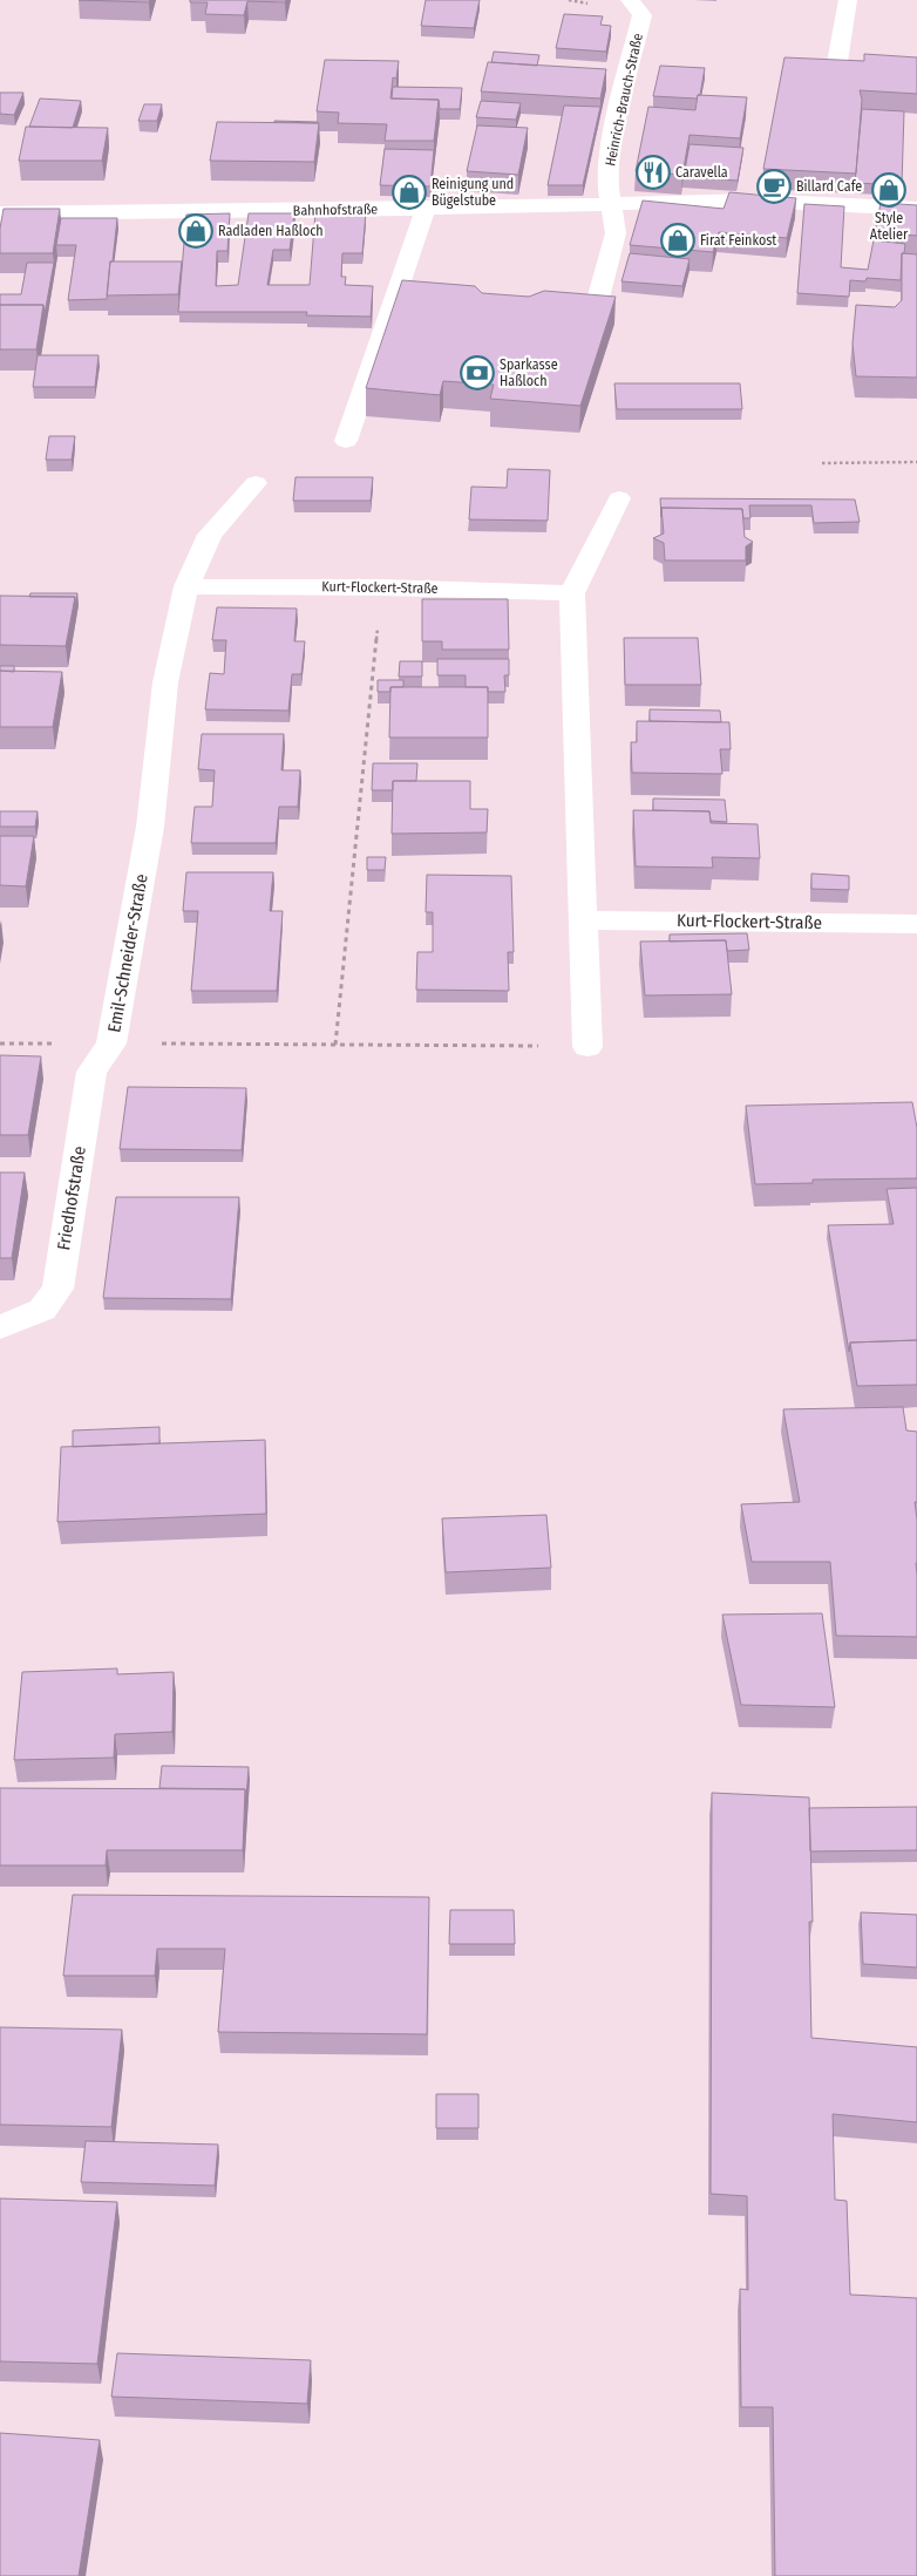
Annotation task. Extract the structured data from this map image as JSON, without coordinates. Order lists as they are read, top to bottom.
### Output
{
  "streets": {
    "street": [
      "Heinrich-Brauch-Straße",
      "Bahnhofstraße",
      "Kurt-Flockert-Straße",
      "Emil-Schneider-Straße",
      "Friedhofstraße"
    ]
  },
  "crossings": [
    ["Heinrich-Brauch-Straße", "Bahnhofstraße"],
    ["Kurt-Flockert-Straße", "Emil-Schneider-Straße"],
    ["Emil-Schneider-Straße", "Friedhofstraße"]
  ],
  "places": {
    "restaurant": ["Caravella"],
    "cafe": ["Billard Cafe"],
    "shop": [
      "Style Atelier",
      "Reinigung und Bügelstube",
      "Radladen Haßloch",
      "Firat Feinkost"
    ],
    "bank": ["Sparkasse Haßloch"]
  }
}
